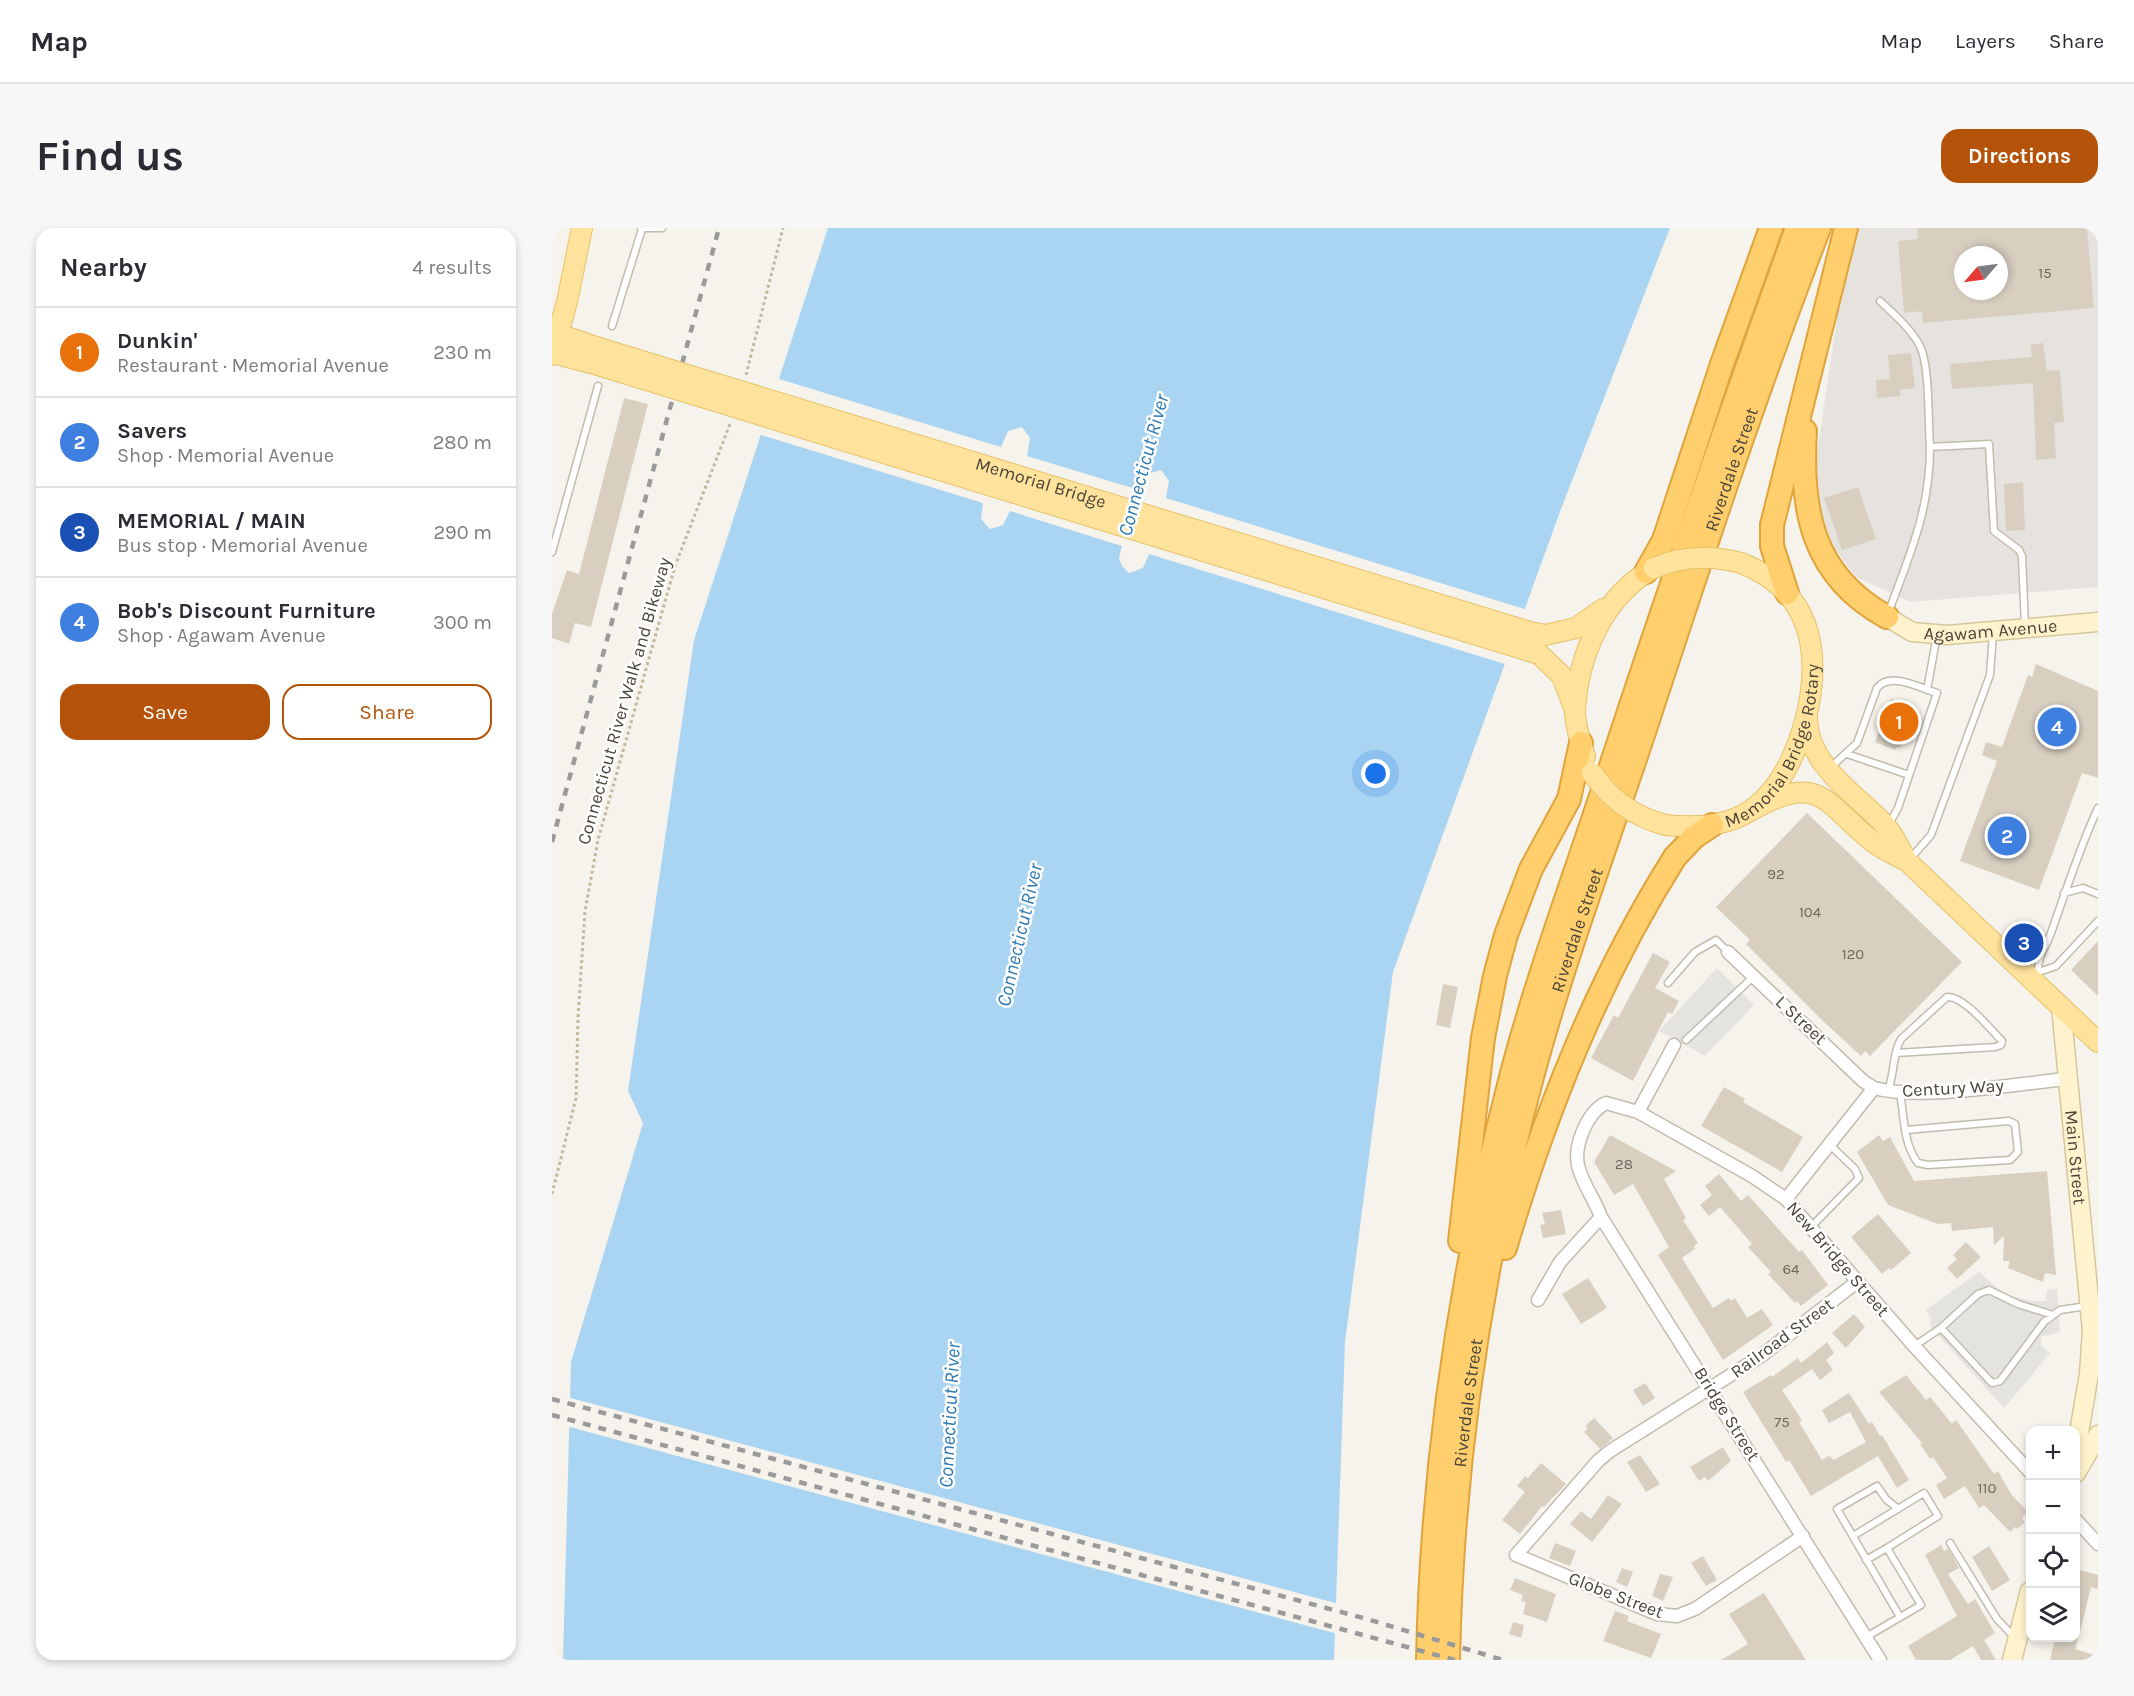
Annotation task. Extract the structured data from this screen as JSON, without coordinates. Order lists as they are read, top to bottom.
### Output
{
  "streets": {
    "highway": ["Riverdale Street"],
    "main road": ["Memorial Bridge", "Memorial Bridge Rotary"],
    "street": [
      "Agawam Avenue",
      "L Street",
      "Century Way",
      "Main Street",
      "New Bridge Street",
      "Railroad Street",
      "Bridge Street",
      "Globe Street"
    ],
    "path": ["Connecticut River Walk and Bikeway"]
  },
  "crossings": [
    ["Memorial Bridge", "Memorial Bridge Rotary"],
    ["L Street", "Century Way"],
    ["Century Way", "Main Street"],
    ["New Bridge Street", "Railroad Street"],
    ["New Bridge Street", "Bridge Street"],
    ["Railroad Street", "Bridge Street"],
    ["Railroad Street", "Globe Street"],
    ["Bridge Street", "Globe Street"]
  ],
  "water": ["Connecticut River"],
  "house_numbers": [
    "15",
    "92",
    "104",
    "120",
    "28",
    "64",
    "75",
    "110"
  ],
  "north": "bottom left",
  "page": {
    "header": "Map",
    "nav": ["Map", "Layers", "Share"],
    "buttons": [
      "Directions",
      ["Save", "Share"]
    ],
    "title": "Find us",
    "heading": ["Nearby", "4 results"],
    "list": [
      {
        "mark": "1",
        "name": "Dunkin'",
        "note": "Restaurant · Memorial Avenue",
        "value": "230 m"
      },
      {
        "mark": "2",
        "name": "Savers",
        "note": "Shop · Memorial Avenue",
        "value": "280 m"
      },
      {
        "mark": "3",
        "name": "MEMORIAL / MAIN",
        "note": "Bus stop · Memorial Avenue",
        "value": "290 m"
      },
      {
        "mark": "4",
        "name": "Bob's Discount Furniture",
        "note": "Shop · Agawam Avenue",
        "value": "300 m"
      }
    ],
    "pins": [
      "1",
      "4",
      "2",
      "3"
    ],
    "map_buttons": ["+", "−"]
  }
}
